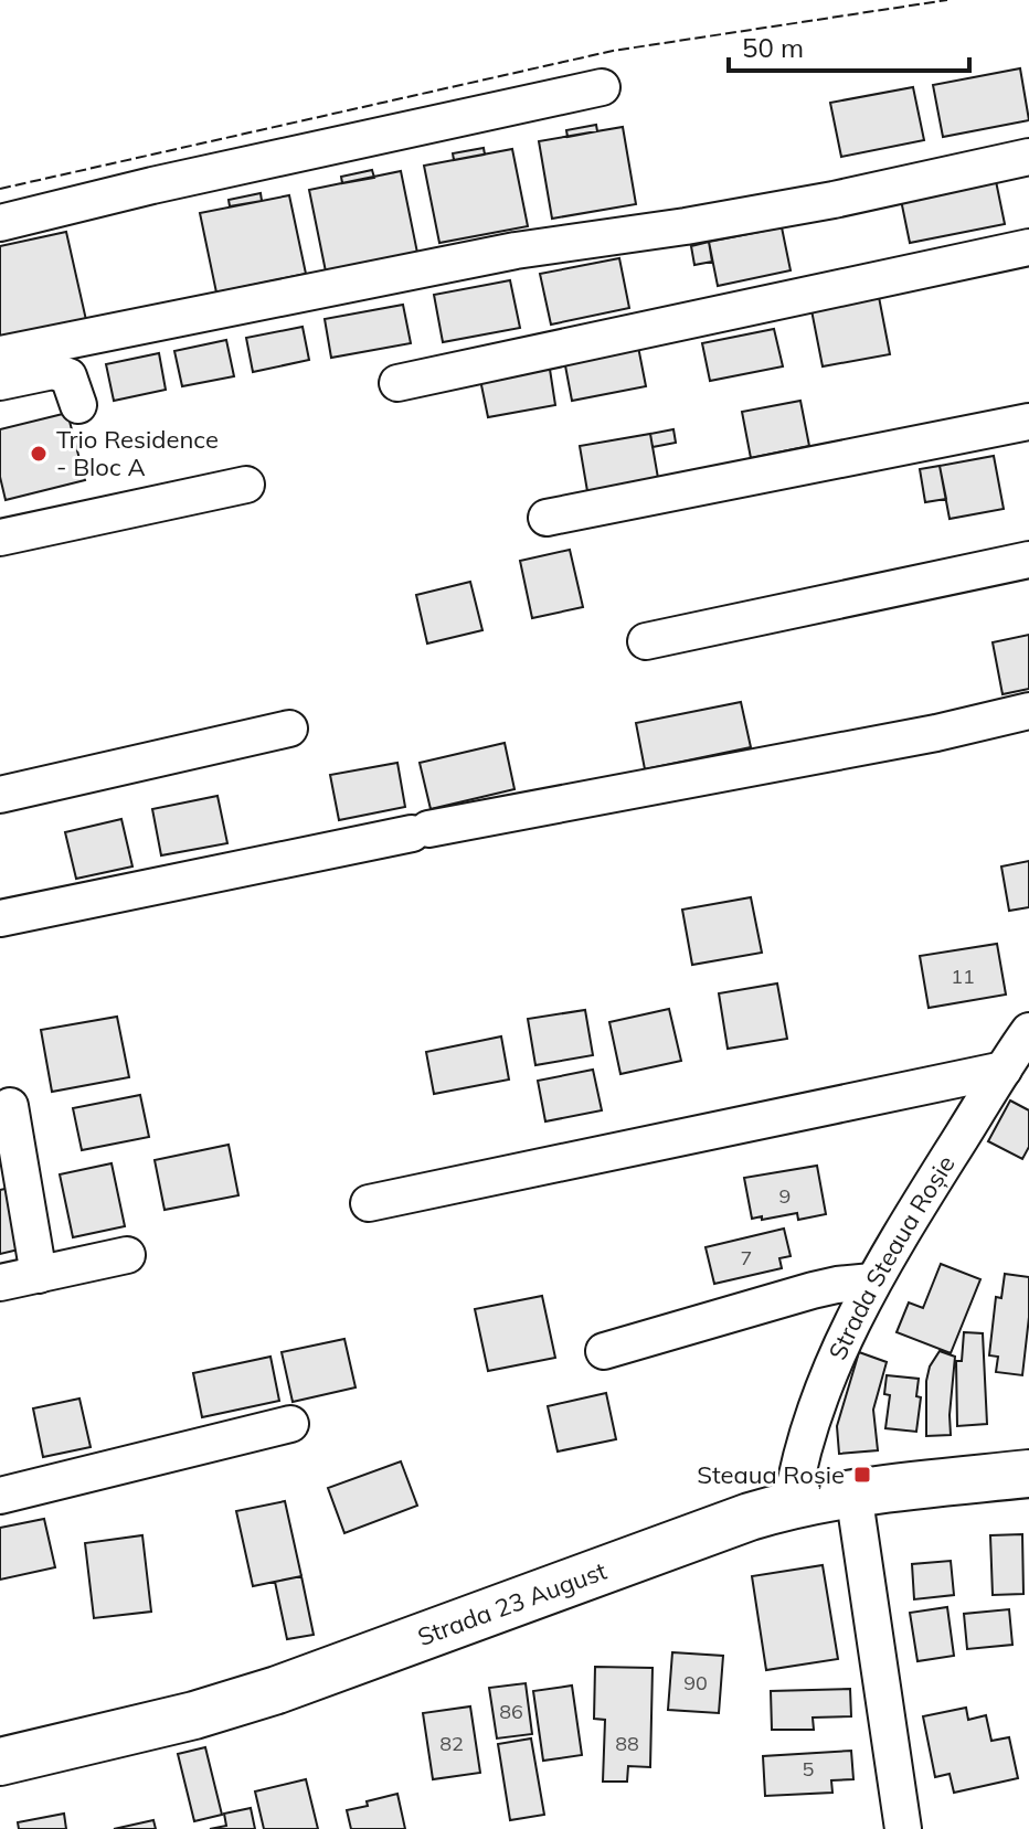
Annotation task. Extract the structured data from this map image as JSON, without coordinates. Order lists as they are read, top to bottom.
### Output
{
  "streets": {
    "main road": ["Strada 23 August"],
    "street": ["Strada Steaua Roșie"]
  },
  "crossings": [
    ["Strada Steaua Roșie", "Strada 23 August"]
  ],
  "places": {
    "other": ["Trio Residence - Bloc A"],
    "transit": ["Steaua Roșie"]
  },
  "house_numbers": [
    "11",
    "9",
    "7",
    "90",
    "86",
    "82",
    "88",
    "5"
  ],
  "scale_bar": "50 m"
}
